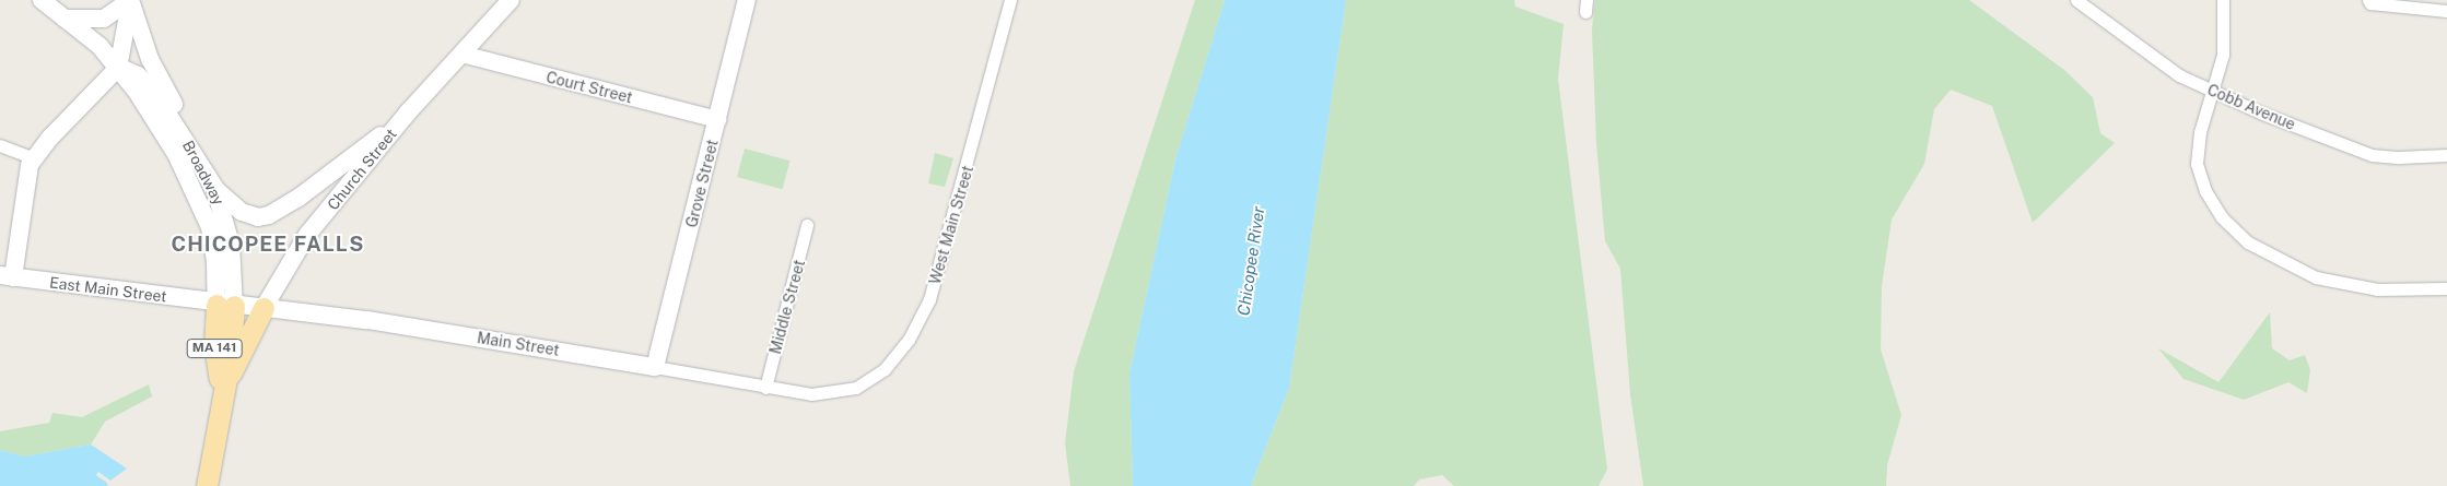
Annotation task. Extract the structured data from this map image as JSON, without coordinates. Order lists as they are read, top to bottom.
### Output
{
  "streets": {
    "main road": [
      "Church Street",
      "Broadway",
      "Grove Street",
      "East Main Street",
      "Main Street",
      "MA 141"
    ],
    "street": [
      "Court Street",
      "Cobb Avenue",
      "West Main Street",
      "Middle Street"
    ]
  },
  "crossings": [
    ["Court Street", "Church Street"],
    ["Court Street", "Grove Street"],
    ["Church Street", "Broadway"],
    ["Church Street", "Main Street"],
    ["Broadway", "East Main Street"],
    ["Broadway", "Main Street"],
    ["Broadway", "MA 141"],
    ["Grove Street", "Main Street"],
    ["West Main Street", "Main Street"],
    ["East Main Street", "Main Street"],
    ["East Main Street", "MA 141"],
    ["Middle Street", "Main Street"],
    ["Main Street", "MA 141"]
  ],
  "districts": ["CHICOPEE FALLS"],
  "water": ["Chicopee River"]
}
